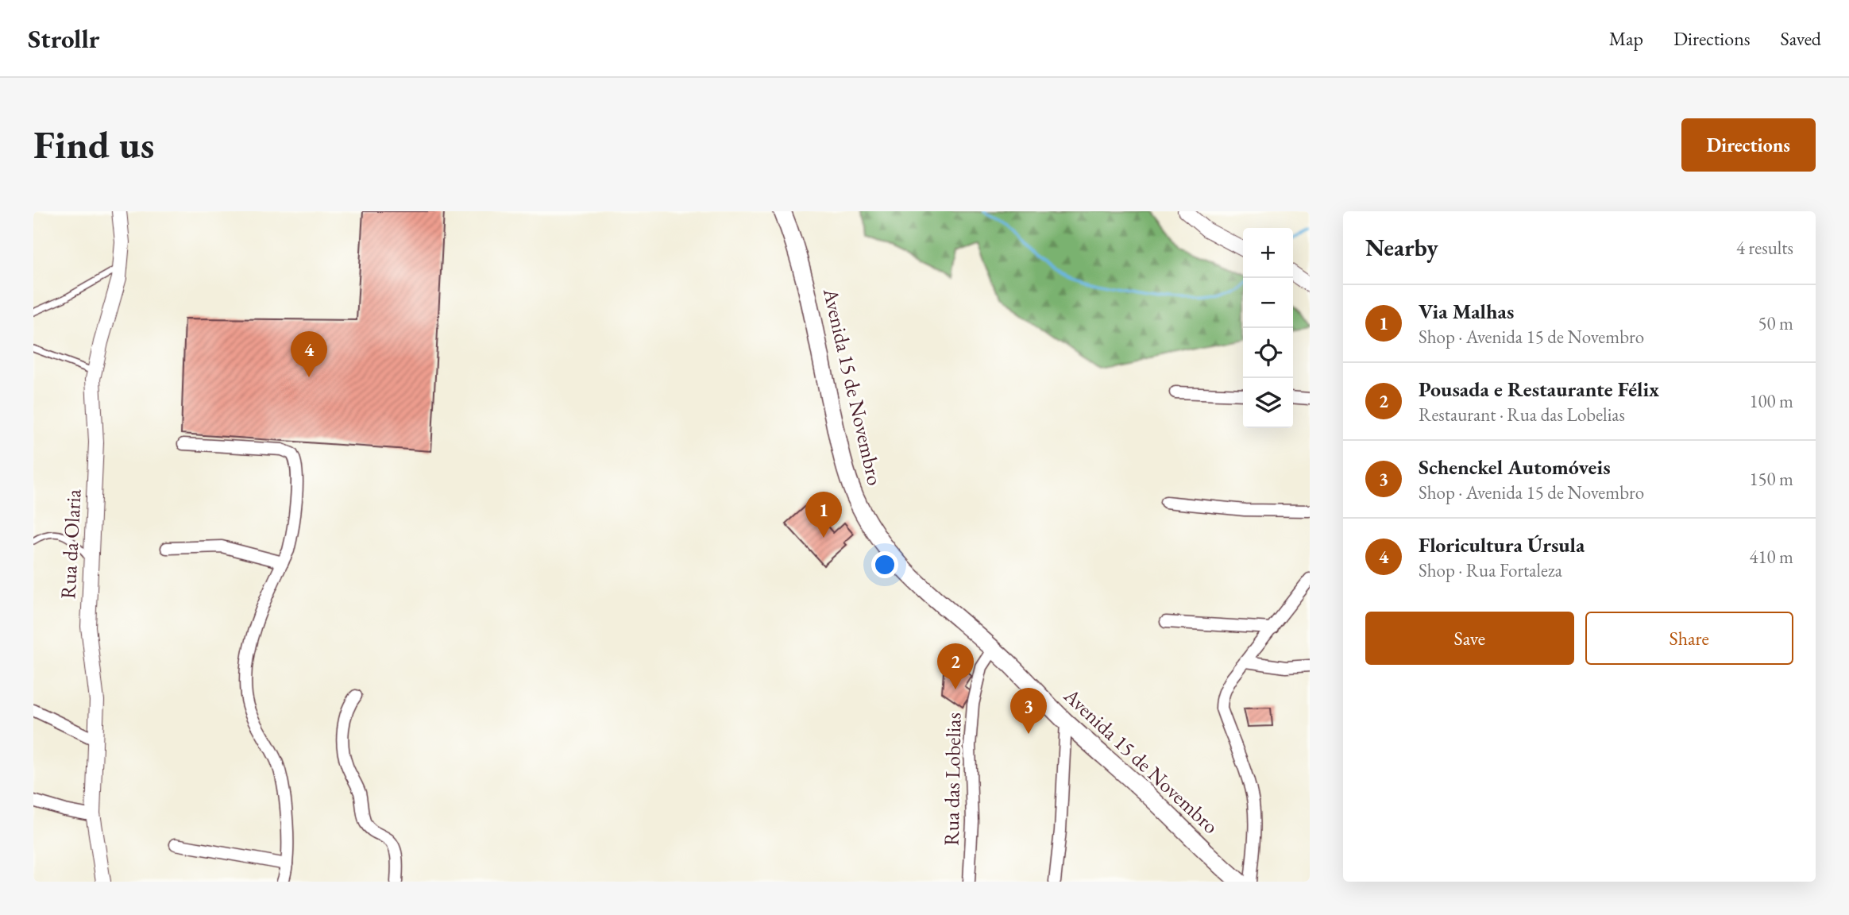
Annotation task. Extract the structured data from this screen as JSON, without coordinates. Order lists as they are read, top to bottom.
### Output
{
  "streets": {
    "main road": ["Avenida 15 de Novembro"],
    "street": ["Rua da Olaria", "Rua das Lobelias"]
  },
  "crossings": [
    ["Avenida 15 de Novembro", "Rua das Lobelias"]
  ],
  "page": {
    "header": "Strollr",
    "nav": ["Map", "Directions", "Saved"],
    "buttons": [
      "Directions",
      ["Save", "Share"]
    ],
    "title": "Find us",
    "heading": ["Nearby", "4 results"],
    "map_buttons": ["+", "−"],
    "list": [
      {
        "mark": "1",
        "name": "Via Malhas",
        "note": "Shop · Avenida 15 de Novembro",
        "value": "50 m"
      },
      {
        "mark": "2",
        "name": "Pousada e Restaurante Félix",
        "note": "Restaurant · Rua das Lobelias",
        "value": "100 m"
      },
      {
        "mark": "3",
        "name": "Schenckel Automóveis",
        "note": "Shop · Avenida 15 de Novembro",
        "value": "150 m"
      },
      {
        "mark": "4",
        "name": "Floricultura Úrsula",
        "note": "Shop · Rua Fortaleza",
        "value": "410 m"
      }
    ],
    "pins": [
      "4",
      "1",
      "2",
      "3"
    ]
  }
}
